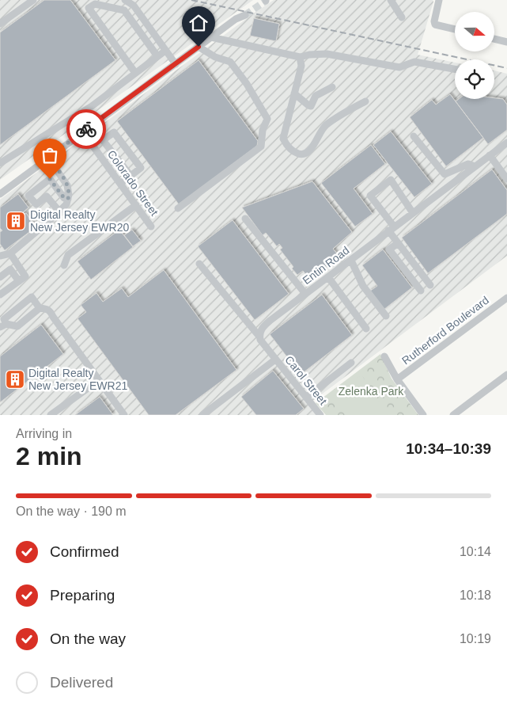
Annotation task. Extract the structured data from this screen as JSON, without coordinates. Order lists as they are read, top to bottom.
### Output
{
  "streets": {
    "street": [
      "Colorado Street",
      "Entin Road",
      "Rutherford Boulevard",
      "Carol Street"
    ]
  },
  "parks": ["Zelenka Park"],
  "places": {
    "building": ["Digital Realty New Jersey EWR20", "Digital Realty New Jersey EWR21"]
  },
  "north": "right",
  "page": {
    "heading": ["2 min", "Arriving in", "10:34–10:39"],
    "bar": "On the way · 190 m",
    "list": [
      ["Confirmed", "10:14"],
      ["Preparing", "10:18"],
      ["On the way", "10:19"],
      "Delivered"
    ]
  }
}
